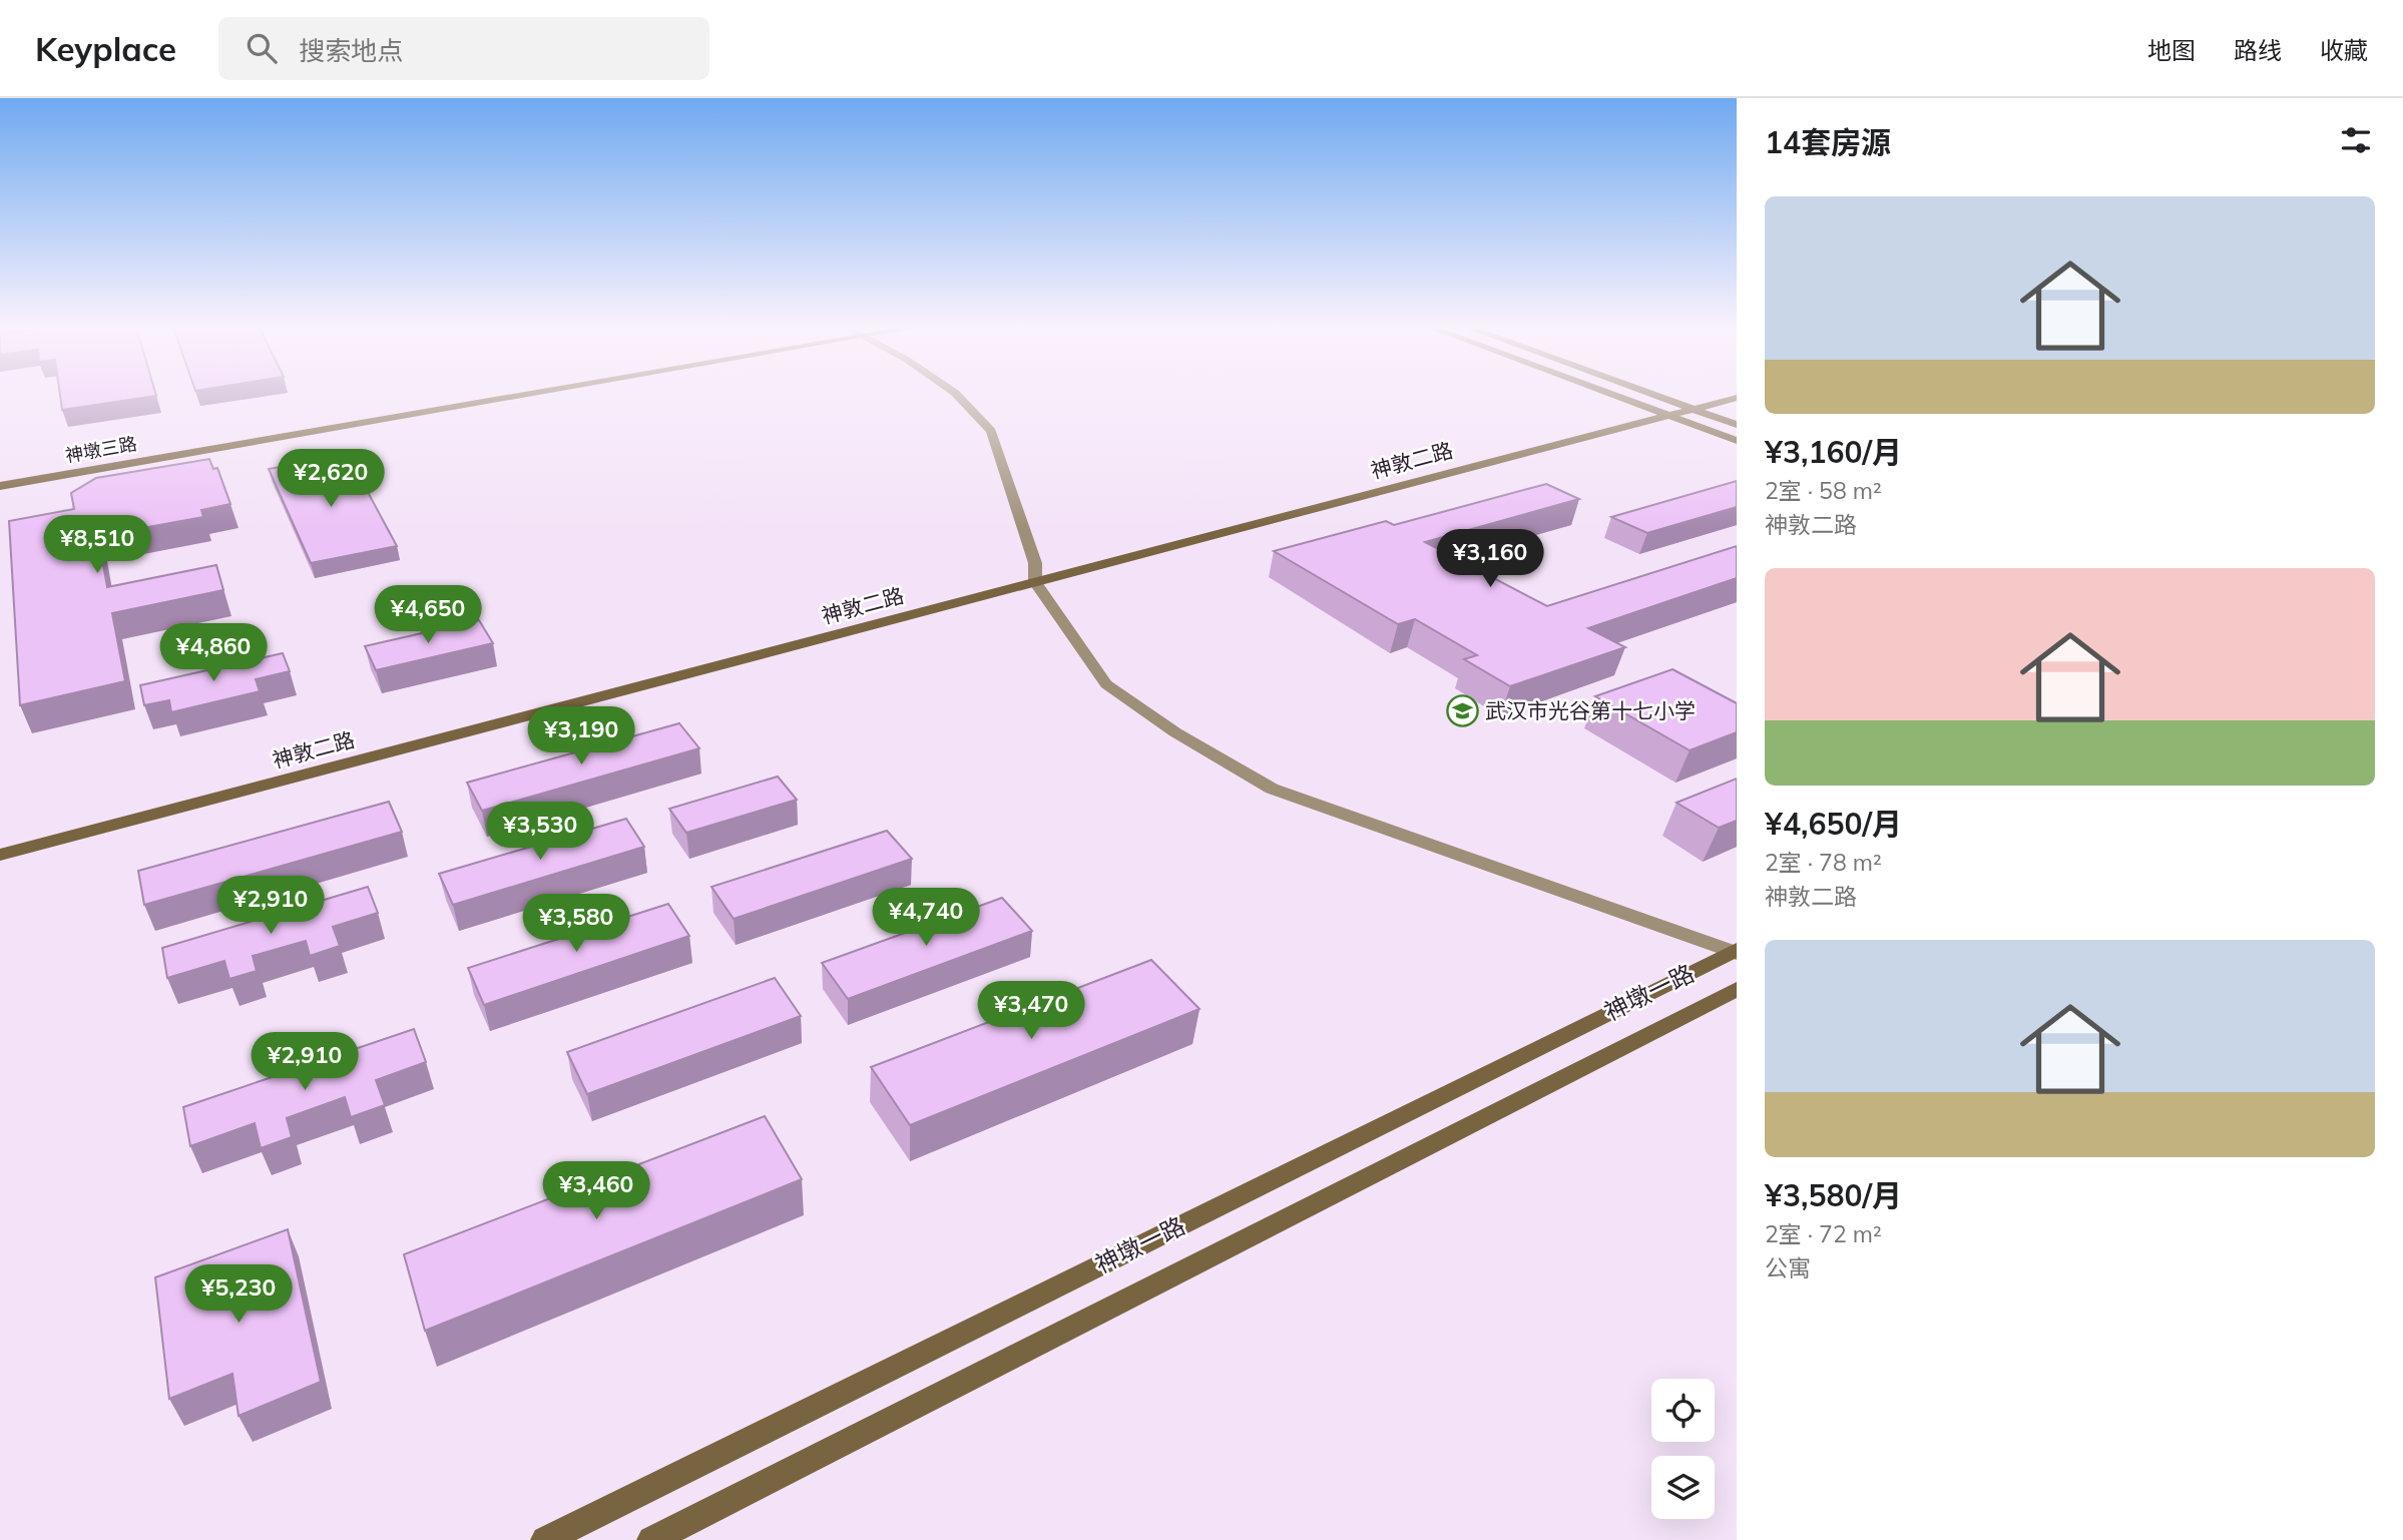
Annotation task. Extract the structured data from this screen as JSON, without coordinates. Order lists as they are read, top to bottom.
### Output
{
  "streets": {
    "street": ["神墩三路", "神敦二路", "神墩一路"]
  },
  "places": {
    "school or university": ["武汉市光谷第十七小学"]
  },
  "page": {
    "header": "Keyplace",
    "search": "搜索地点",
    "nav": ["地图", "路线", "收藏"],
    "heading": "14套房源",
    "list": [
      {
        "name": "¥3,160/月",
        "note": "2室 · 58 m² · 神敦二路"
      },
      {
        "name": "¥4,650/月",
        "note": "2室 · 78 m² · 神敦二路"
      },
      {
        "name": "¥3,580/月",
        "note": "2室 · 72 m² · 公寓"
      }
    ],
    "price": [
      "¥2,620",
      "¥8,510",
      "¥3,160",
      "¥4,650",
      "¥4,860",
      "¥3,190",
      "¥3,530",
      "¥2,910",
      "¥4,740",
      "¥3,580",
      "¥3,470",
      "¥2,910",
      "¥3,460",
      "¥5,230"
    ]
  }
}
